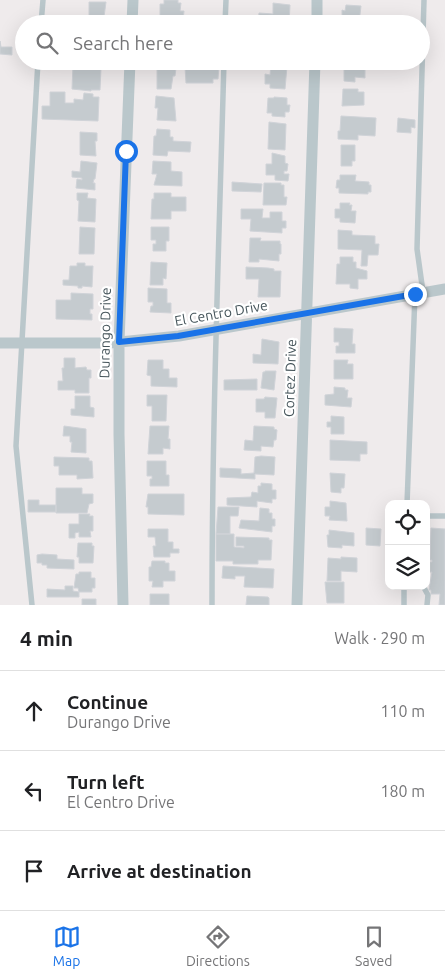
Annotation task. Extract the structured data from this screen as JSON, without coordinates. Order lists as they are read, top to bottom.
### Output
{
  "streets": {
    "street": ["El Centro Drive", "Durango Drive", "Cortez Drive"]
  },
  "crossings": [
    ["El Centro Drive", "Durango Drive"],
    ["El Centro Drive", "Cortez Drive"]
  ],
  "page": {
    "search": "Search here",
    "heading": ["4 min", "Walk · 290 m"],
    "list": [
      ["Continue", "Durango Drive", "110 m"],
      ["Turn left", "El Centro Drive", "180 m"],
      "Arrive at destination"
    ],
    "nav": ["Map", "Directions", "Saved"]
  }
}
